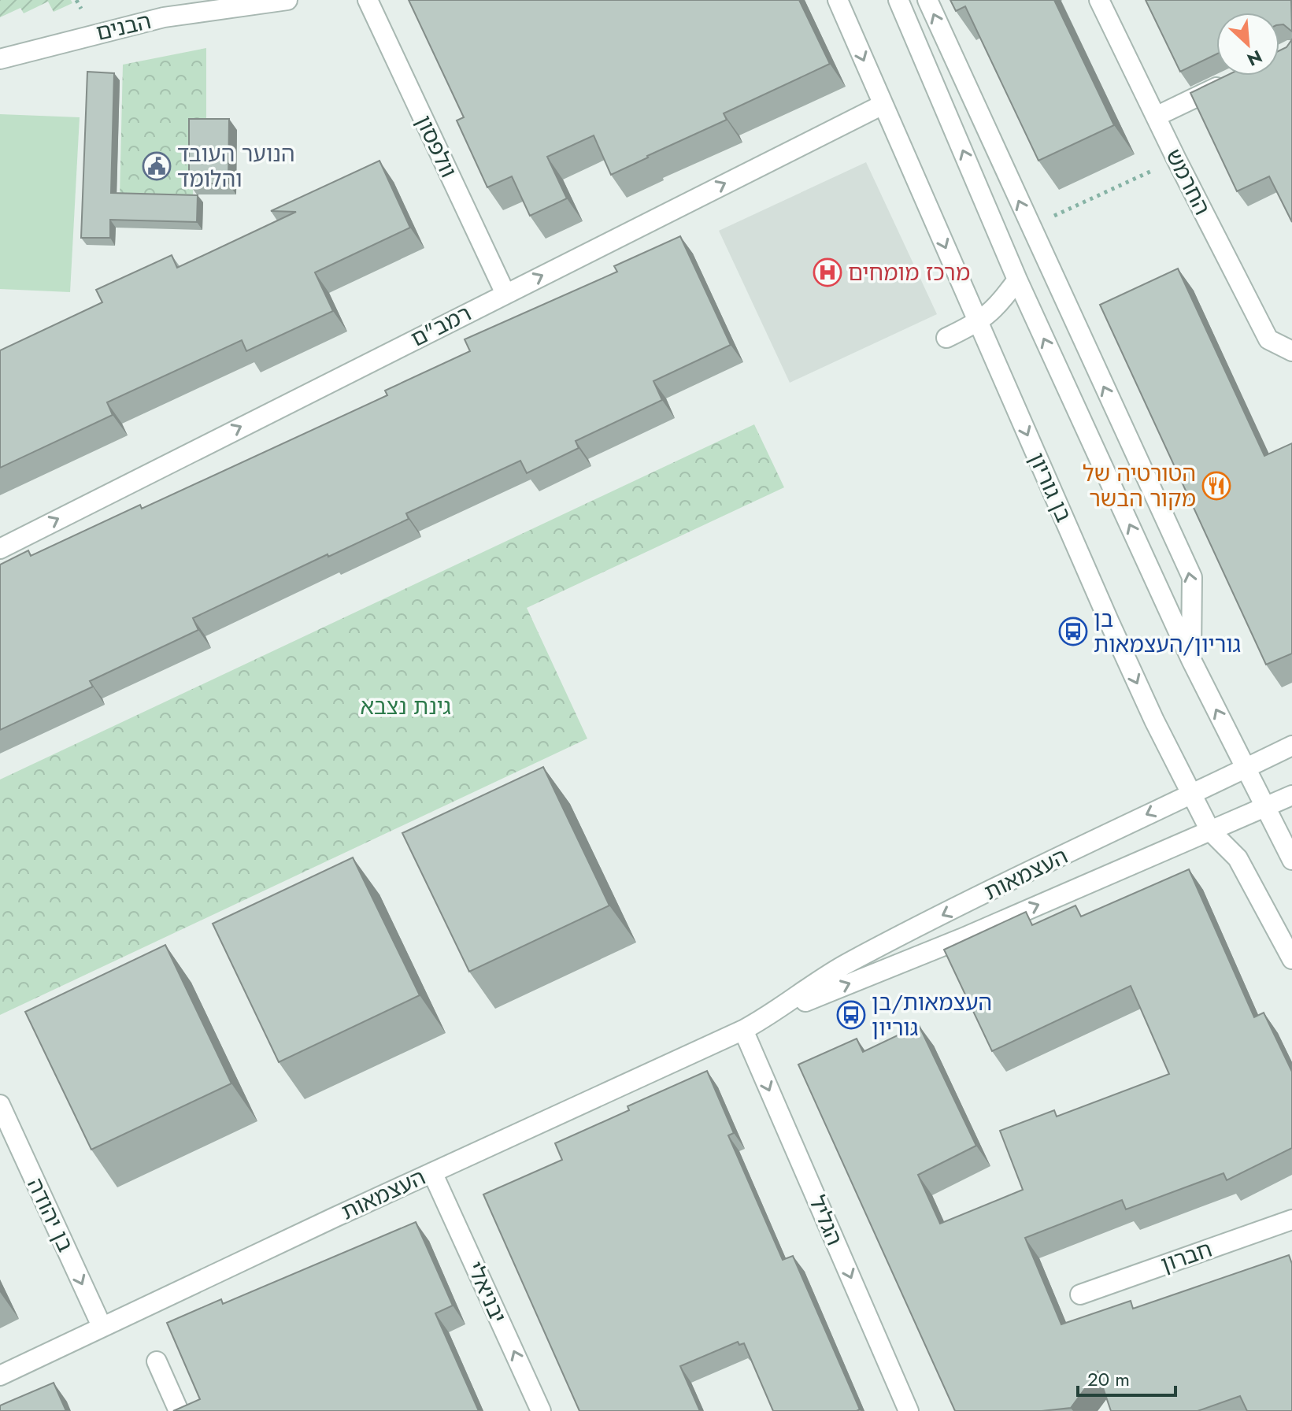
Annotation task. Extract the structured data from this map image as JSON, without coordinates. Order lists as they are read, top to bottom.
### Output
{
  "streets": {
    "street": [
      "הבנים",
      "וולפסון",
      "החרמש",
      "רמב\"ם",
      "בן גוריון",
      "העצמאות",
      "בן יהודה",
      "הגליל",
      "חברון",
      "יבניאלי"
    ]
  },
  "crossings": [
    ["וולפסון", "רמב\"ם"],
    ["רמב\"ם", "בן גוריון"],
    ["בן גוריון", "העצמאות"],
    ["העצמאות", "בן יהודה"],
    ["העצמאות", "הגליל"],
    ["העצמאות", "יבניאלי"]
  ],
  "one_way": [
    "רמב\"ם",
    "בן יהודה",
    "הגליל",
    "יבניאלי"
  ],
  "parks": ["גינת נצבא"],
  "places": {
    "public building": ["הנוער העובד והלומד"],
    "hospital": ["מרכז מומחים"],
    "restaurant": ["הטורטיה של מקור הבשר"],
    "bus stop": ["בן גוריון/העצמאות", "העצמאות/בן גוריון"]
  },
  "scale_bar": "20 m",
  "north": "bottom right"
}
